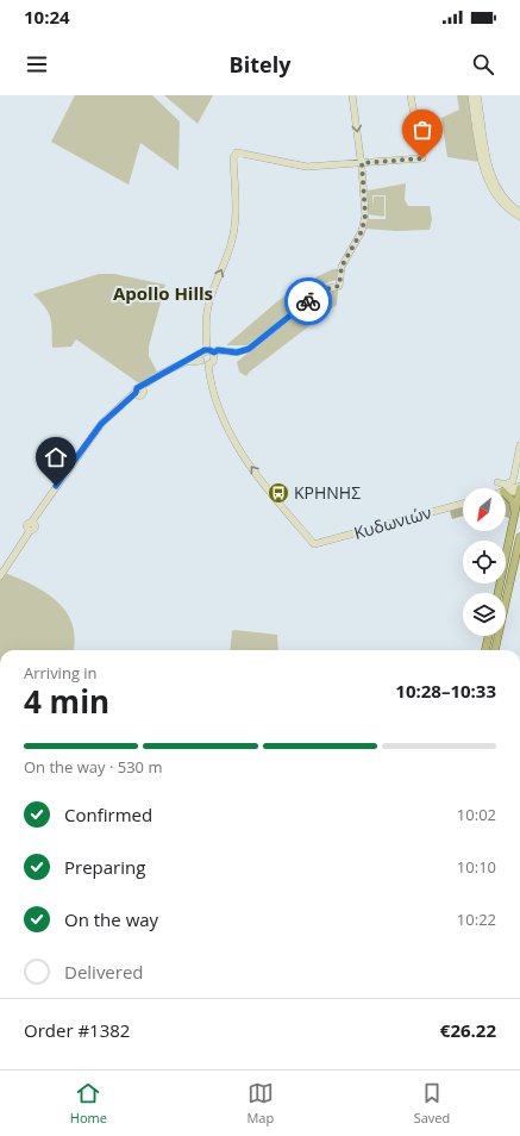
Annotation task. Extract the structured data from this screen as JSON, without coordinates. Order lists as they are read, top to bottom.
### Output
{
  "streets": {
    "street": ["Κυδωνιών"]
  },
  "districts": ["Apollo Hills"],
  "places": {
    "bus stop": ["ΚΡΗΝΗΣ"]
  },
  "north": "bottom left",
  "page": {
    "status": "10:24",
    "header": "Bitely",
    "heading": ["4 min", "Arriving in", "10:28–10:33"],
    "panel": ["Order #1382", "€26.22"],
    "bar": "On the way · 530 m",
    "list": [
      ["Confirmed", "10:02"],
      ["Preparing", "10:10"],
      ["On the way", "10:22"],
      "Delivered"
    ],
    "tabs": ["Home", "Map", "Saved"]
  }
}
